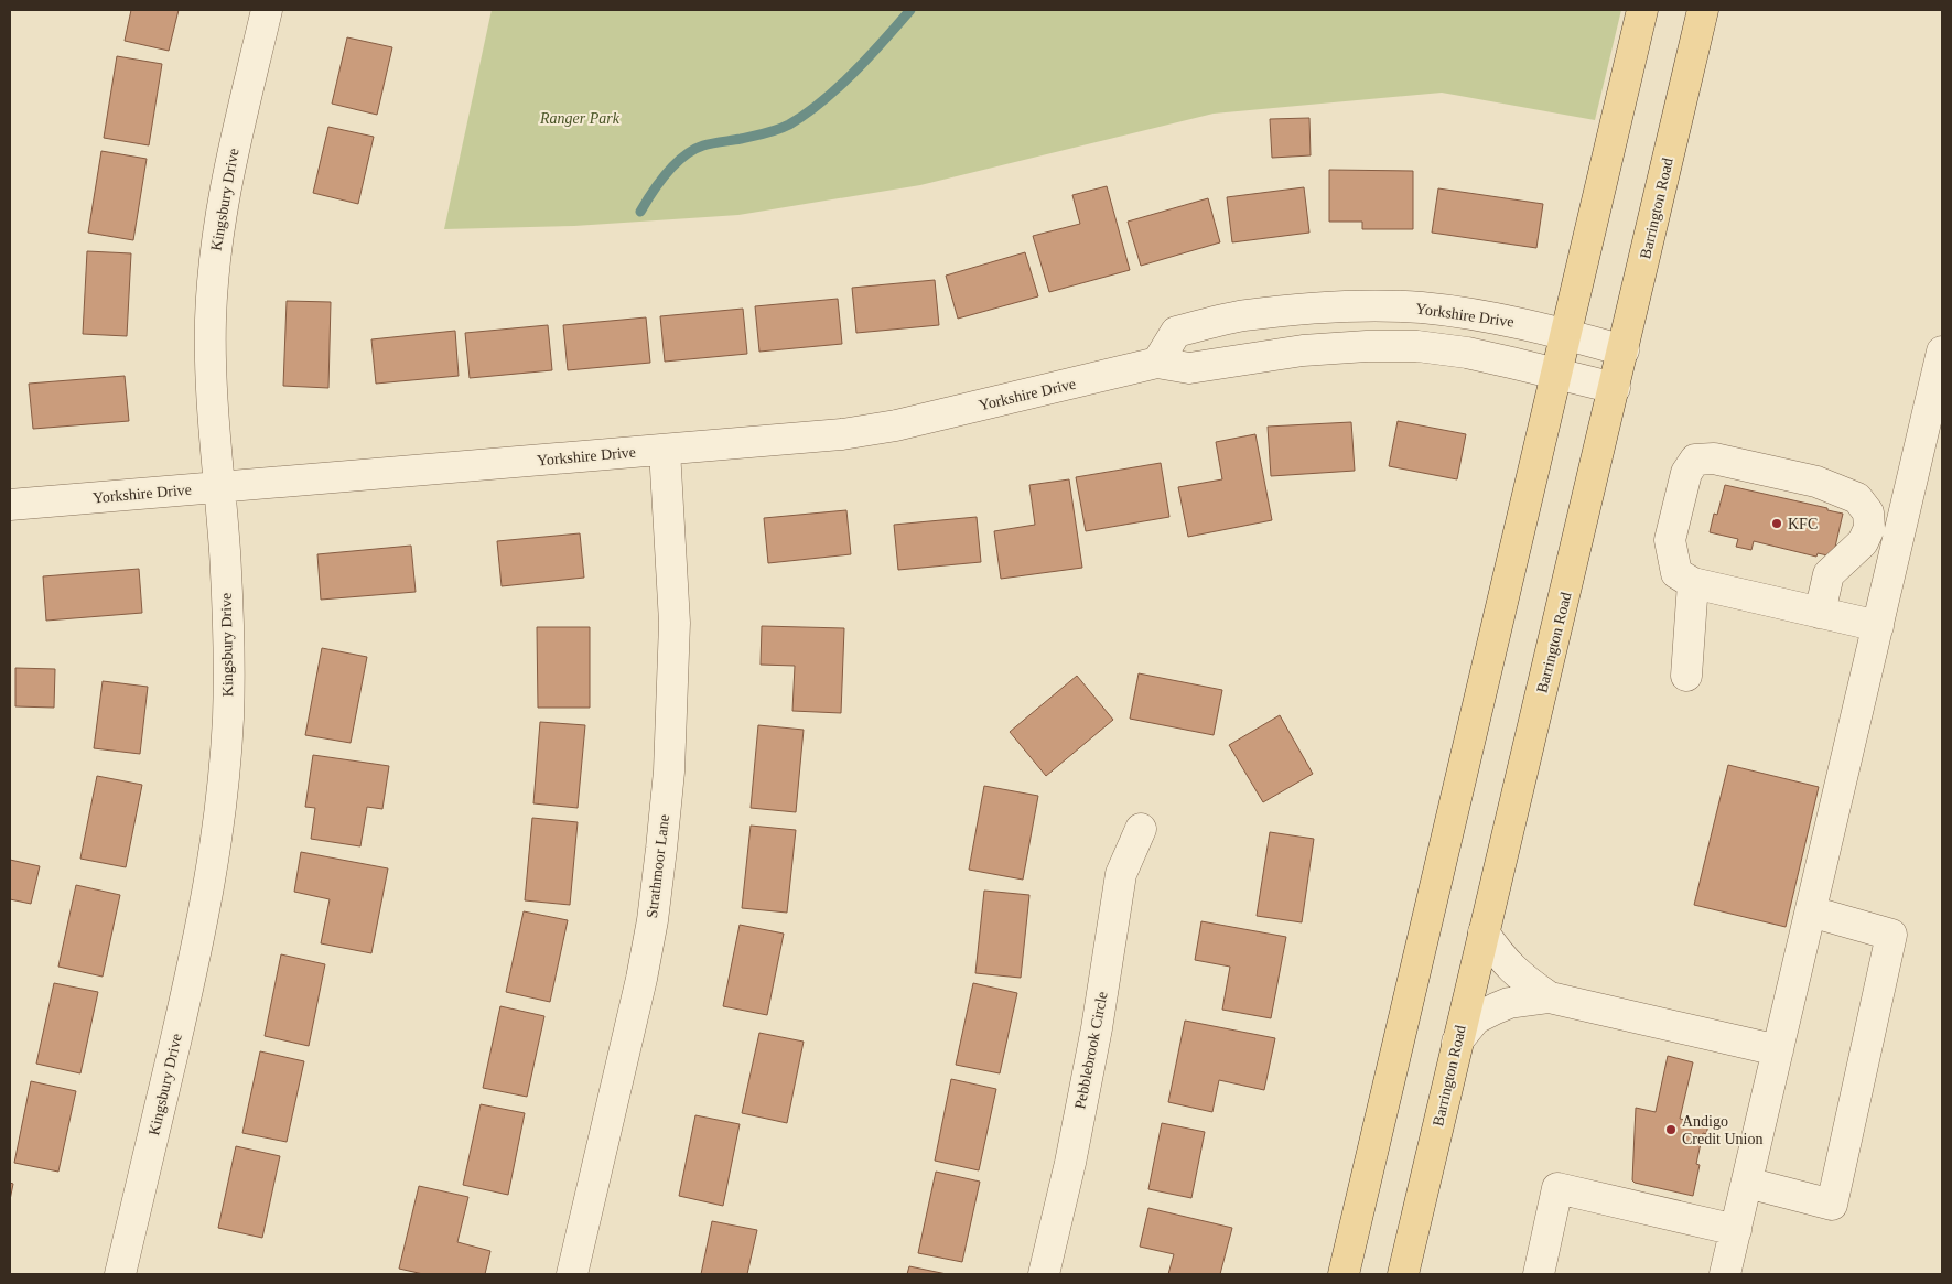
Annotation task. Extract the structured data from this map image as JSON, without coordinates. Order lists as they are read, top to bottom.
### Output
{
  "streets": {
    "main road": ["Barrington Road"],
    "street": [
      "Kingsbury Drive",
      "Yorkshire Drive",
      "Strathmoor Lane",
      "Pebblebrook Circle"
    ]
  },
  "crossings": [
    ["Kingsbury Drive", "Yorkshire Drive"],
    ["Barrington Road", "Yorkshire Drive"],
    ["Yorkshire Drive", "Strathmoor Lane"]
  ],
  "parks": ["Ranger Park"],
  "places": ["KFC", "Andigo Credit Union"]
}
